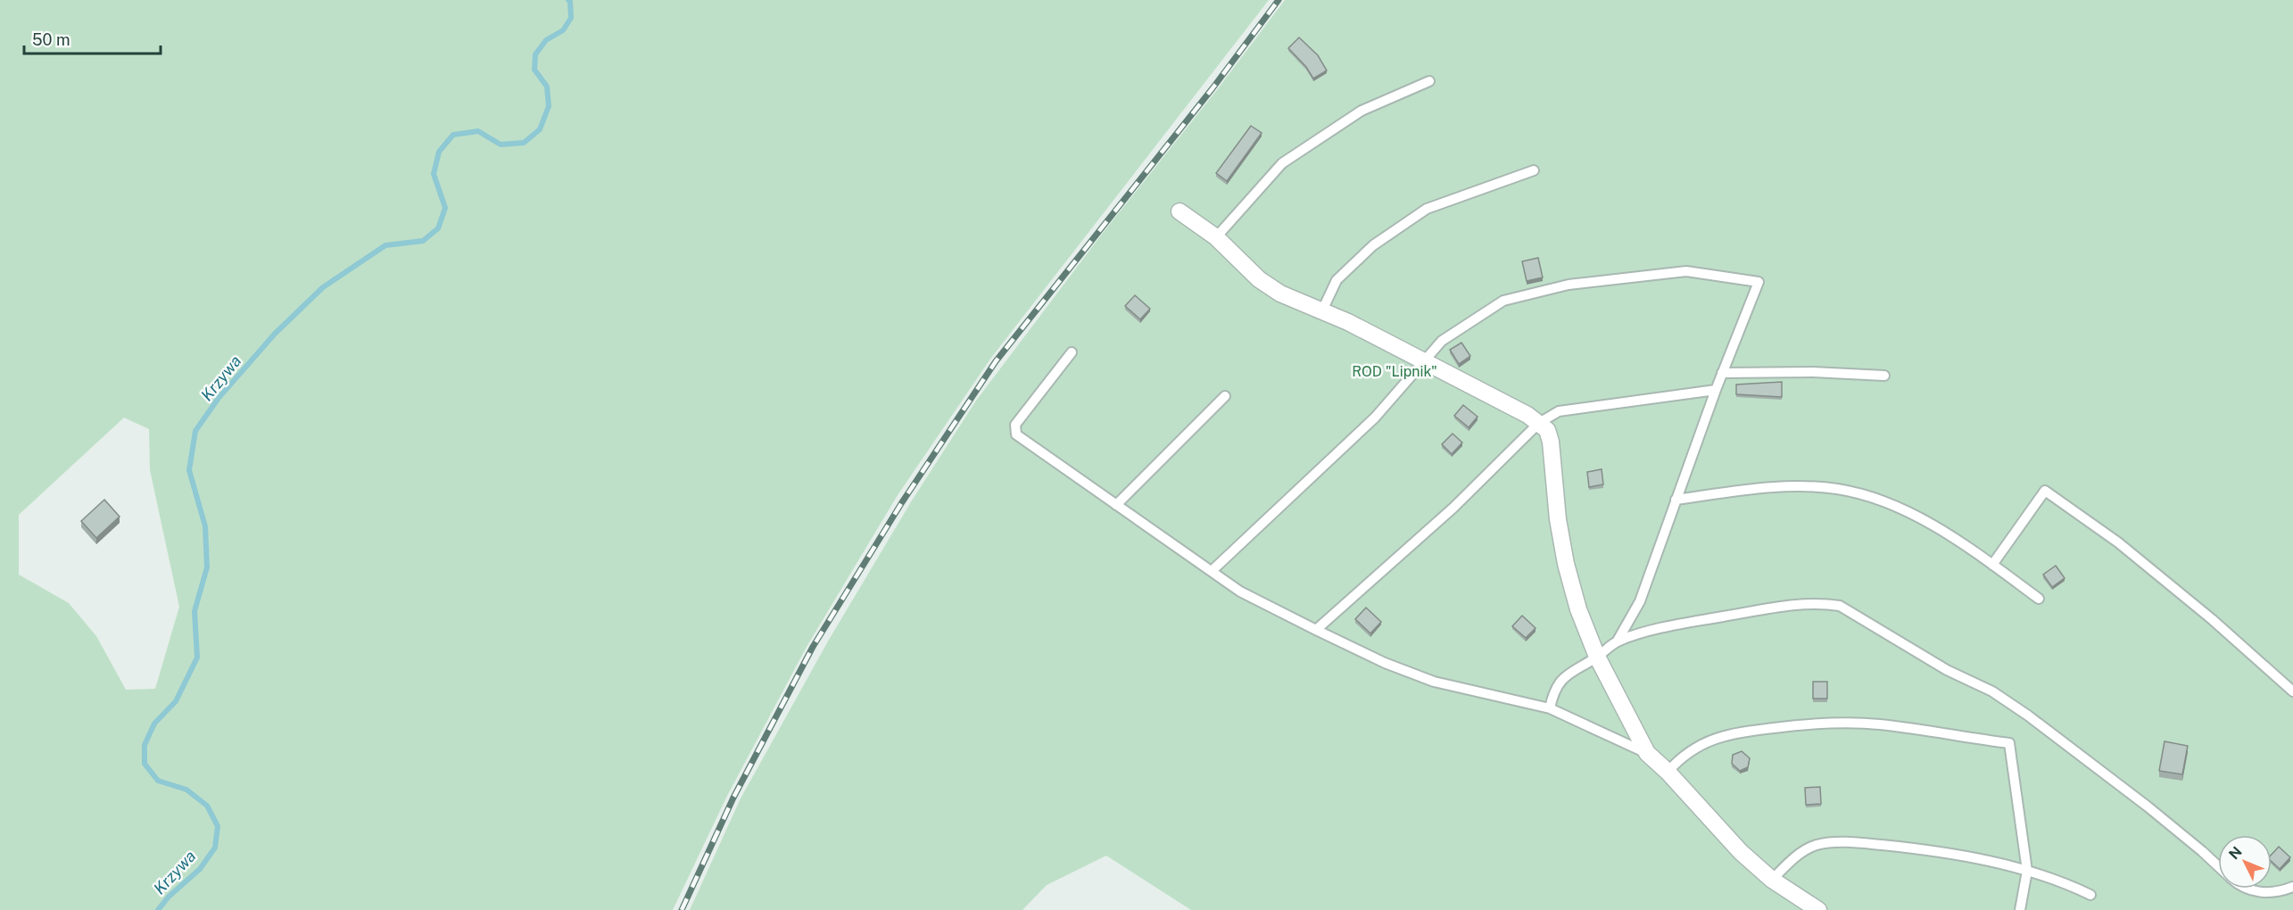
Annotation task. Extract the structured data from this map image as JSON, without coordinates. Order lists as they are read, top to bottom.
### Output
{
  "water": ["Krzywa"],
  "parks": ["ROD \"Lipnik\""],
  "scale_bar": "50 m",
  "north": "top left"
}
